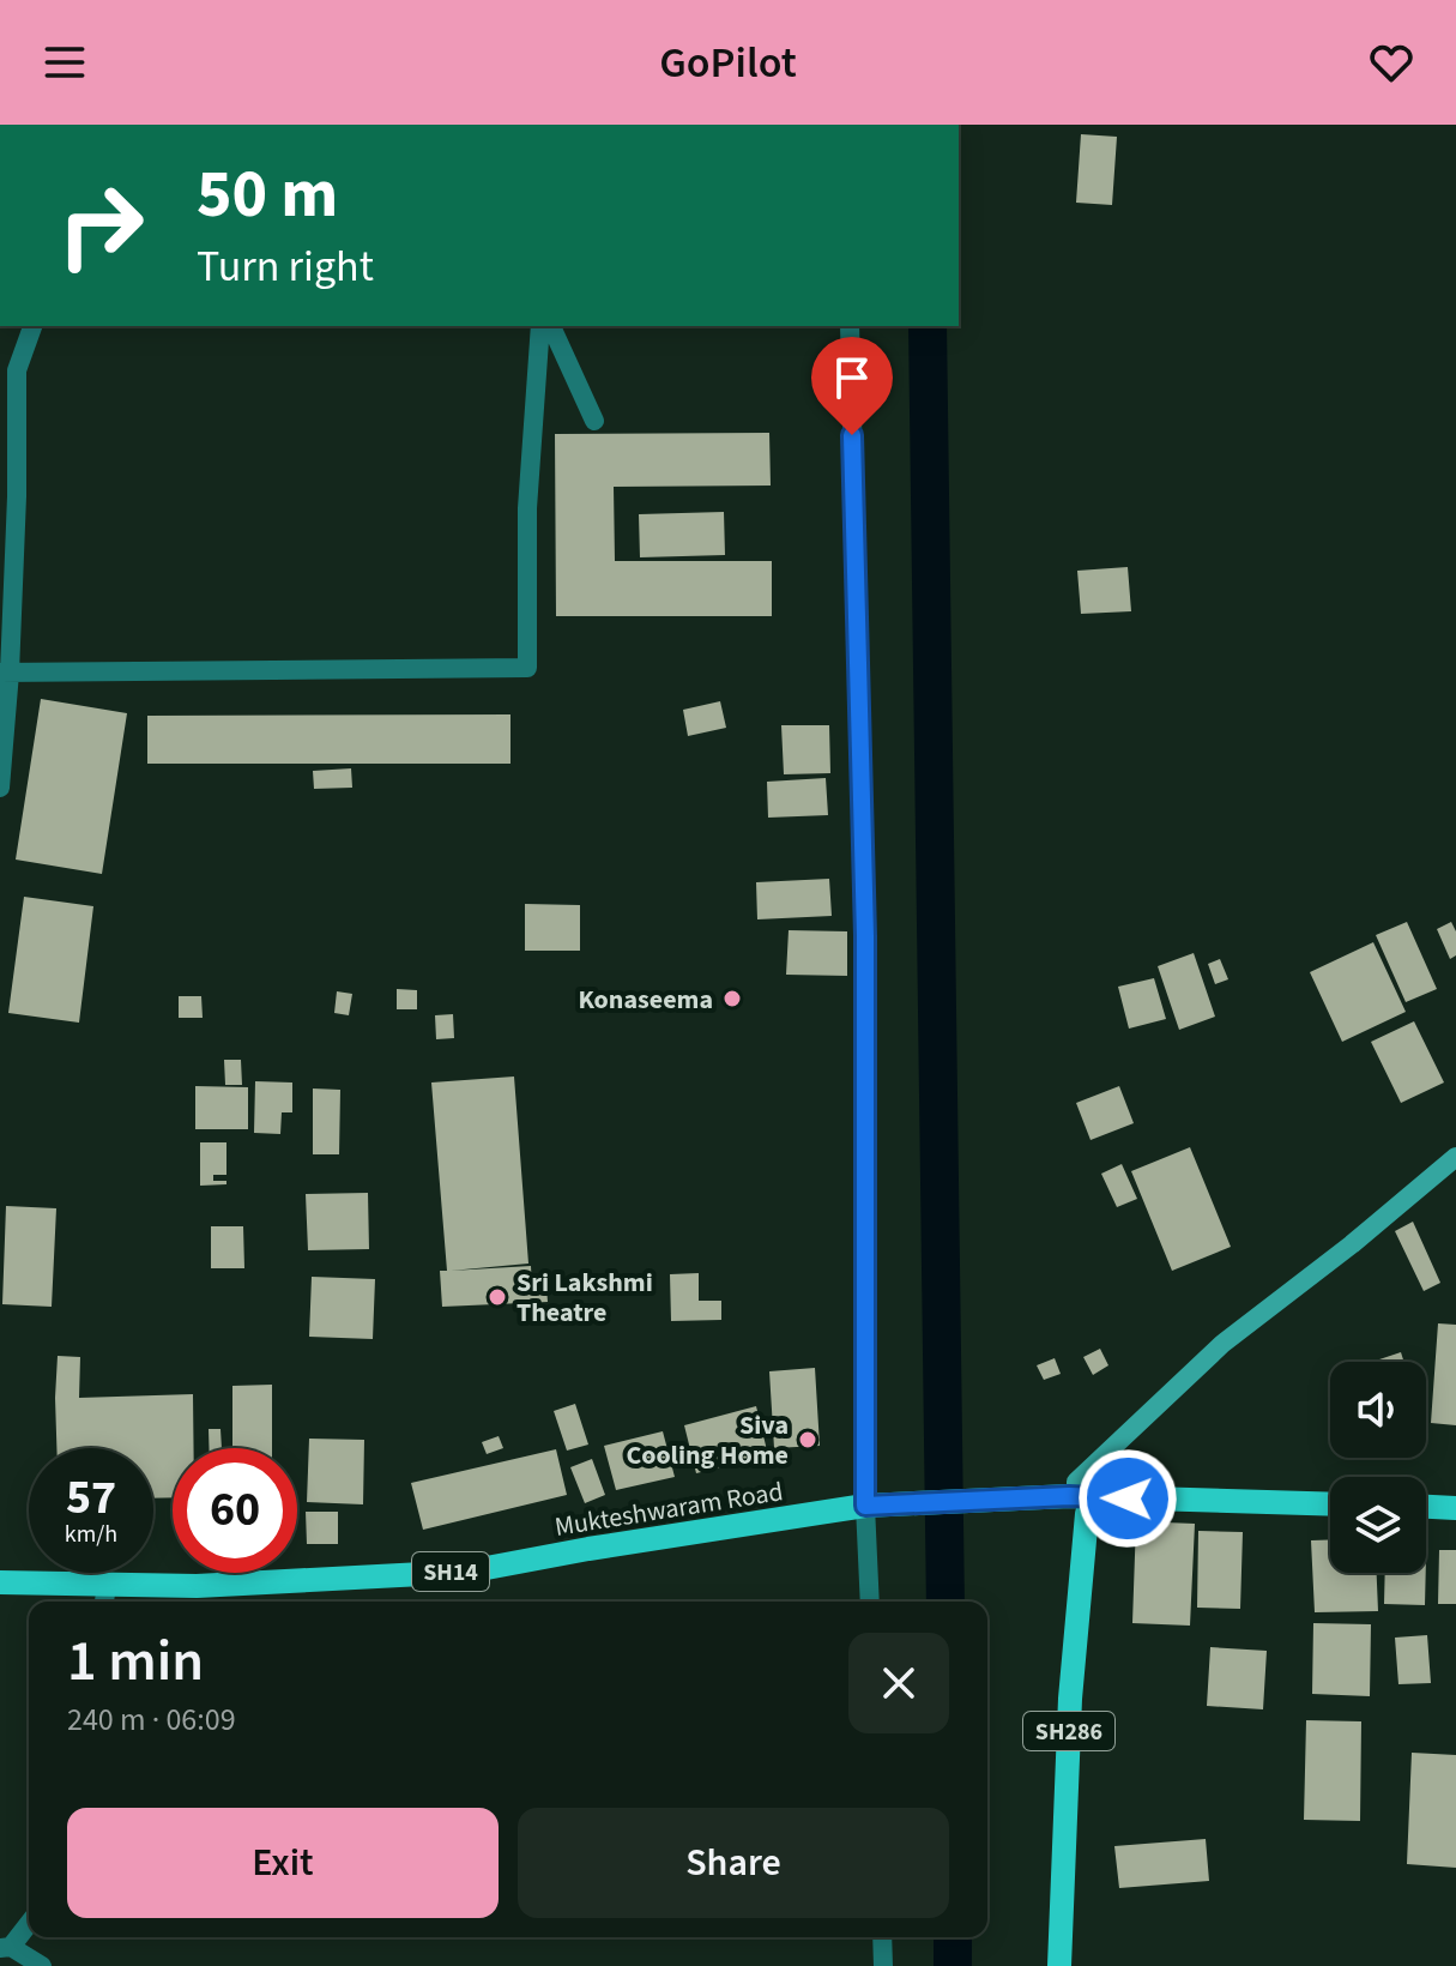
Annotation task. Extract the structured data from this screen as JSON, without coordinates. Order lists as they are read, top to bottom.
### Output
{
  "streets": {
    "main road": ["Mukteshwaram Road", "SH14", "SH286"]
  },
  "crossings": [
    ["Mukteshwaram Road", "SH286"]
  ],
  "places": ["Konaseema", "Sri Lakshmi Theatre", "Siva Cooling Home"],
  "page": {
    "header": "GoPilot",
    "turn": ["50 m", "Turn right"],
    "speed": "57 km/h",
    "limit": "60",
    "heading": ["1 min", "240 m · 06:09"],
    "buttons": ["Exit", "Share"]
  }
}
